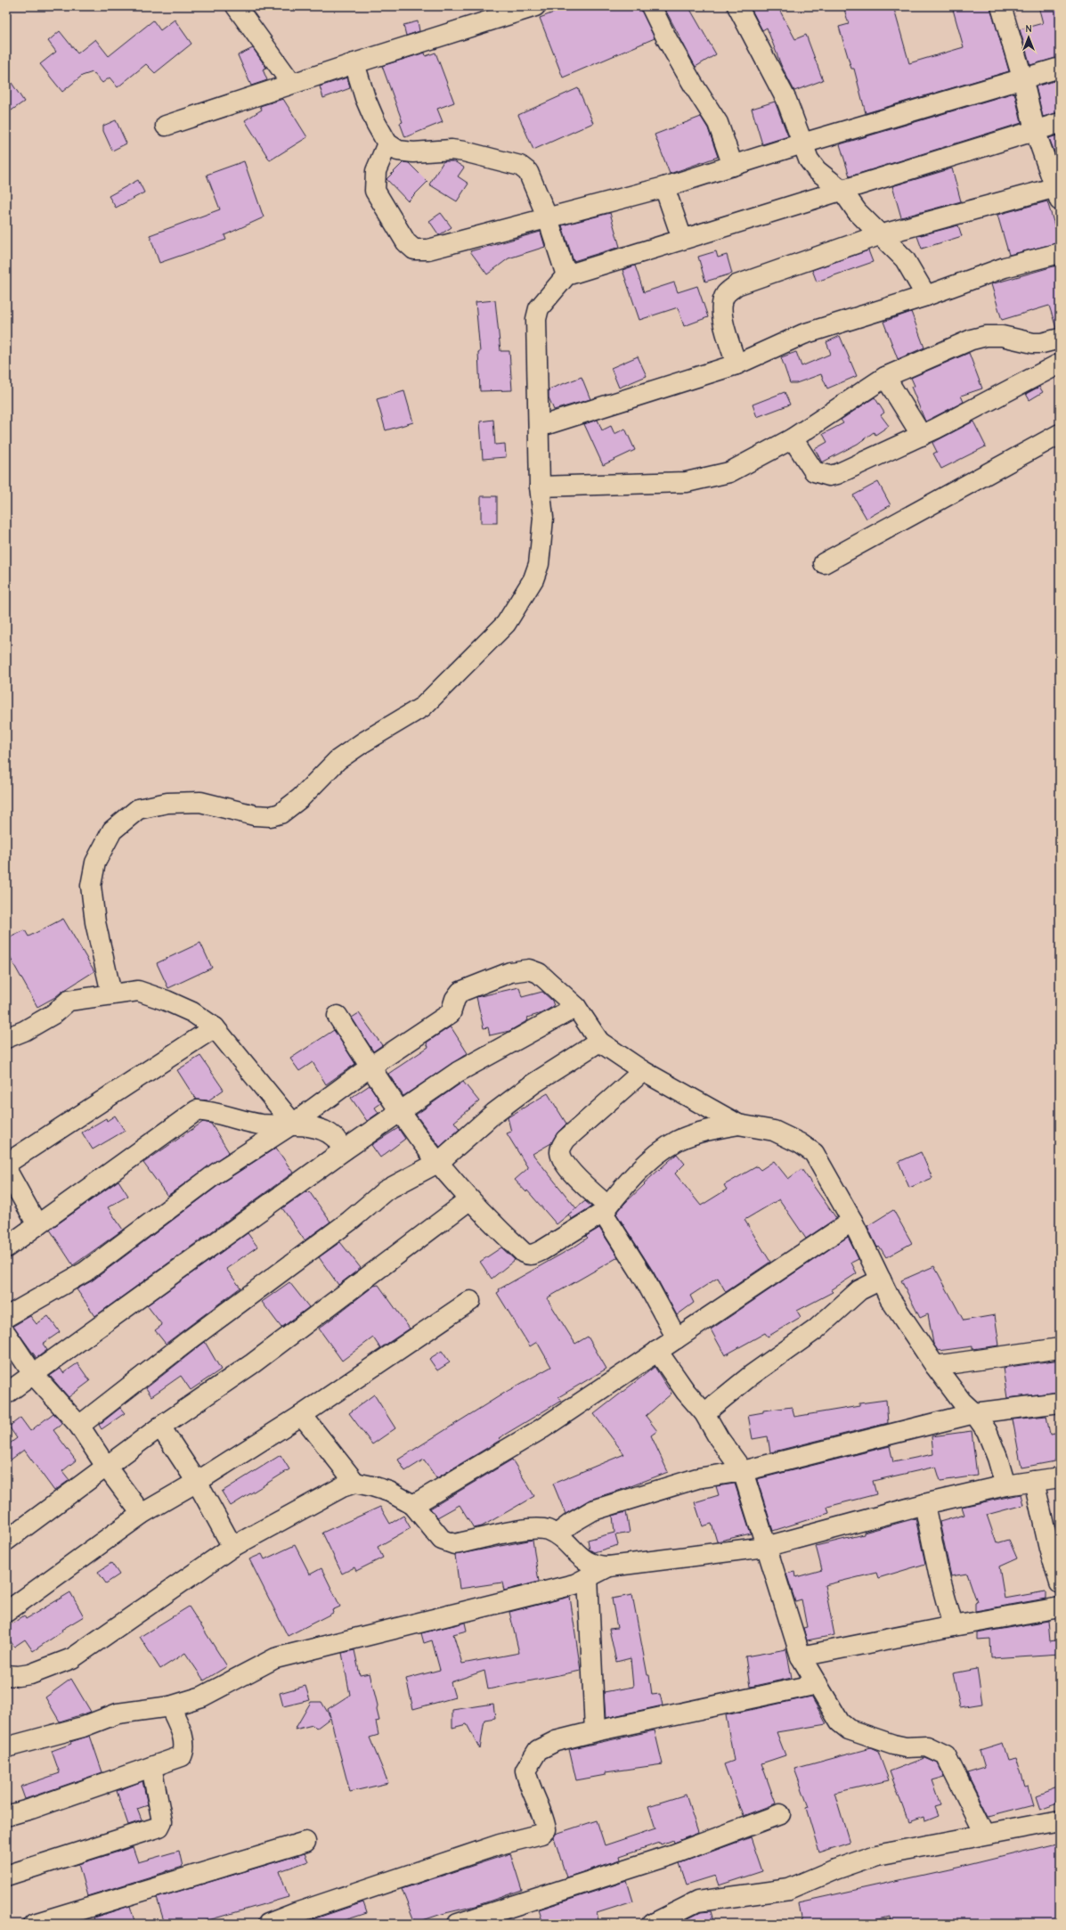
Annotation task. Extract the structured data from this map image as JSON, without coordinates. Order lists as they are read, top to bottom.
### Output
{
  "north": "top"
}
